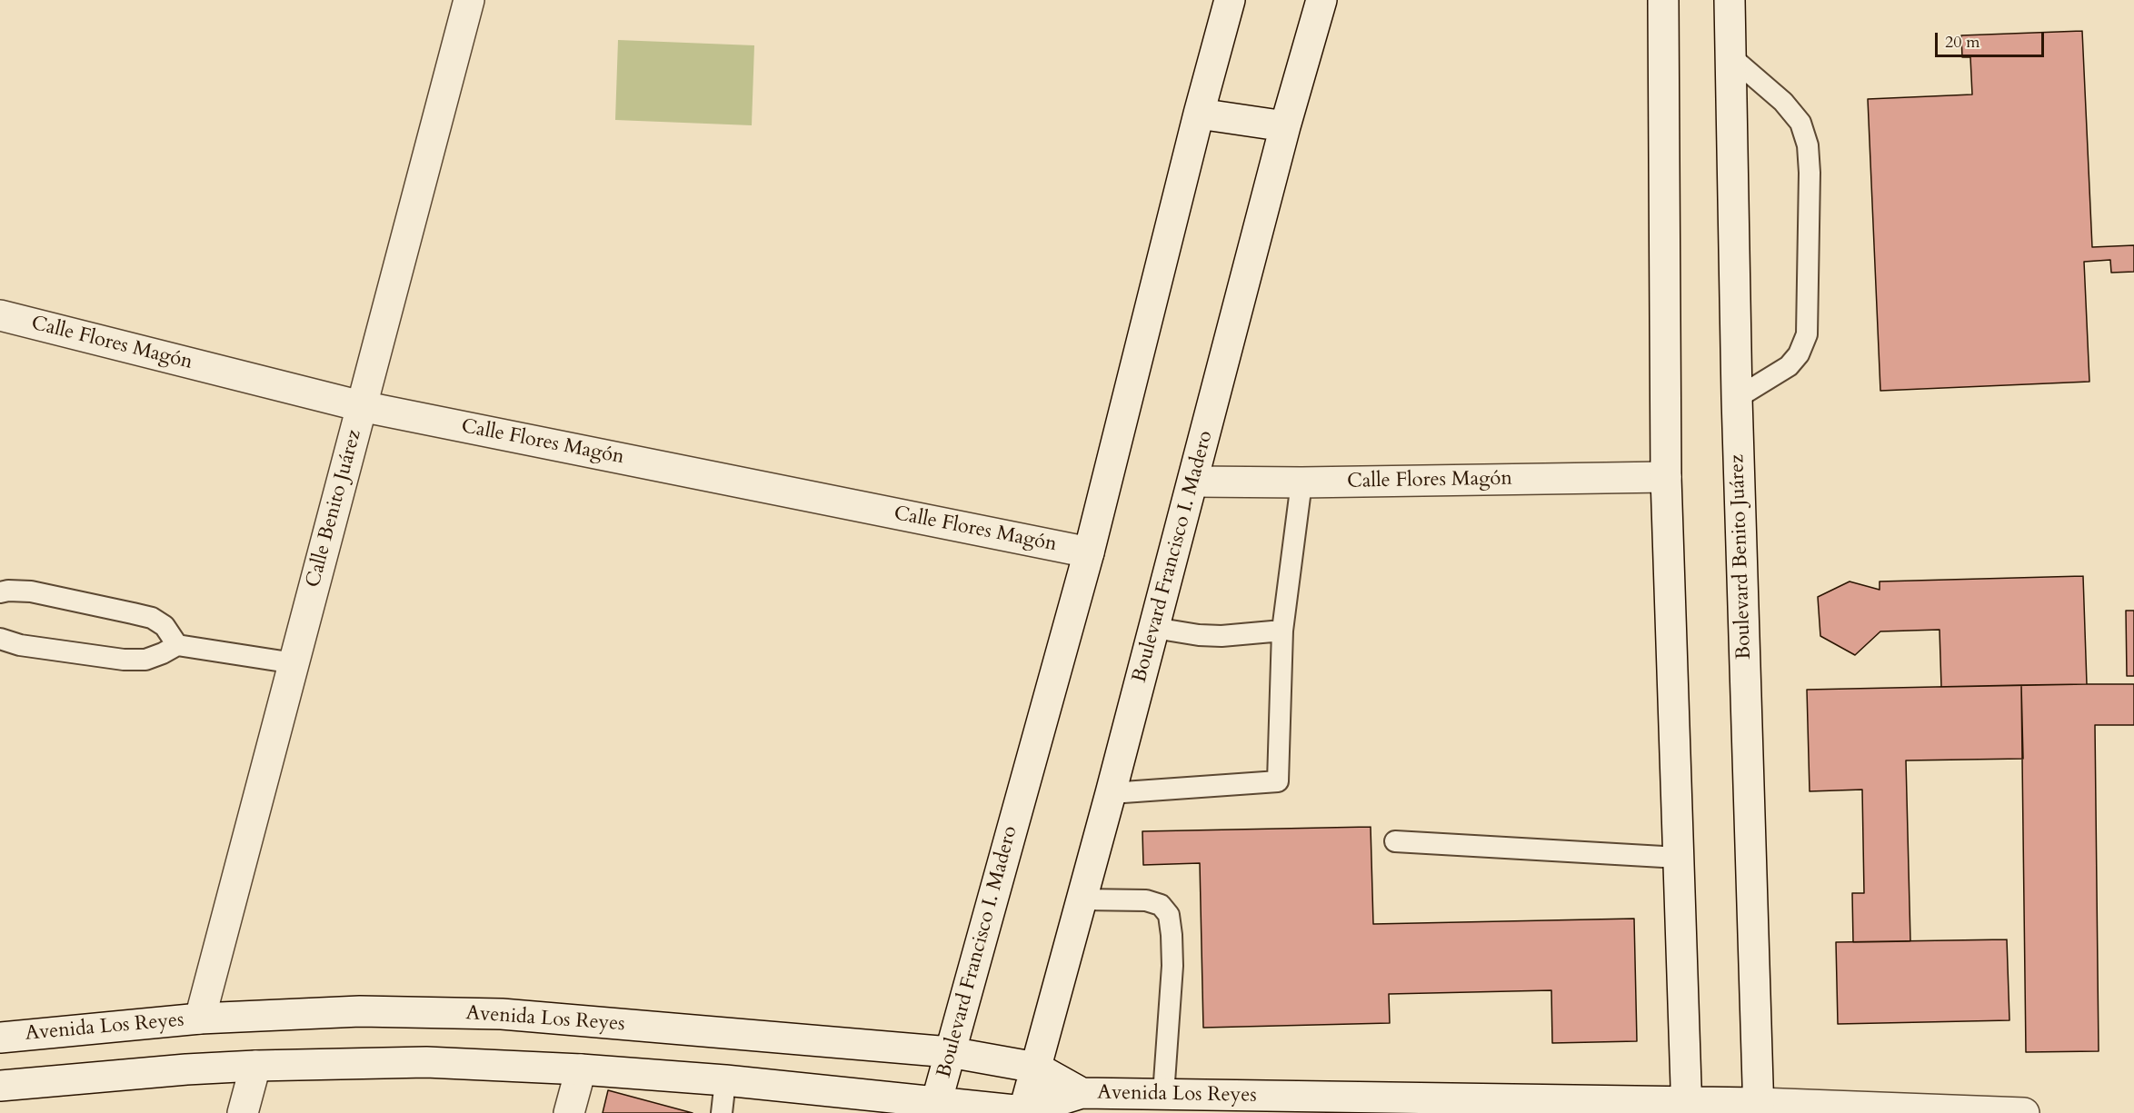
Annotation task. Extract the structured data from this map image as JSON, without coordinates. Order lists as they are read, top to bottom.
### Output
{
  "streets": {
    "main road": [
      "Calle Flores Magón",
      "Calle Benito Juárez",
      "Boulevard Francisco I. Madero",
      "Boulevard Benito Juárez",
      "Avenida Los Reyes"
    ]
  },
  "crossings": [
    ["Calle Flores Magón", "Calle Benito Juárez"],
    ["Calle Flores Magón", "Boulevard Francisco I. Madero"],
    ["Calle Benito Juárez", "Avenida Los Reyes"],
    ["Boulevard Francisco I. Madero", "Avenida Los Reyes"],
    ["Boulevard Benito Juárez", "Avenida Los Reyes"]
  ],
  "scale_bar": "20 m"
}
